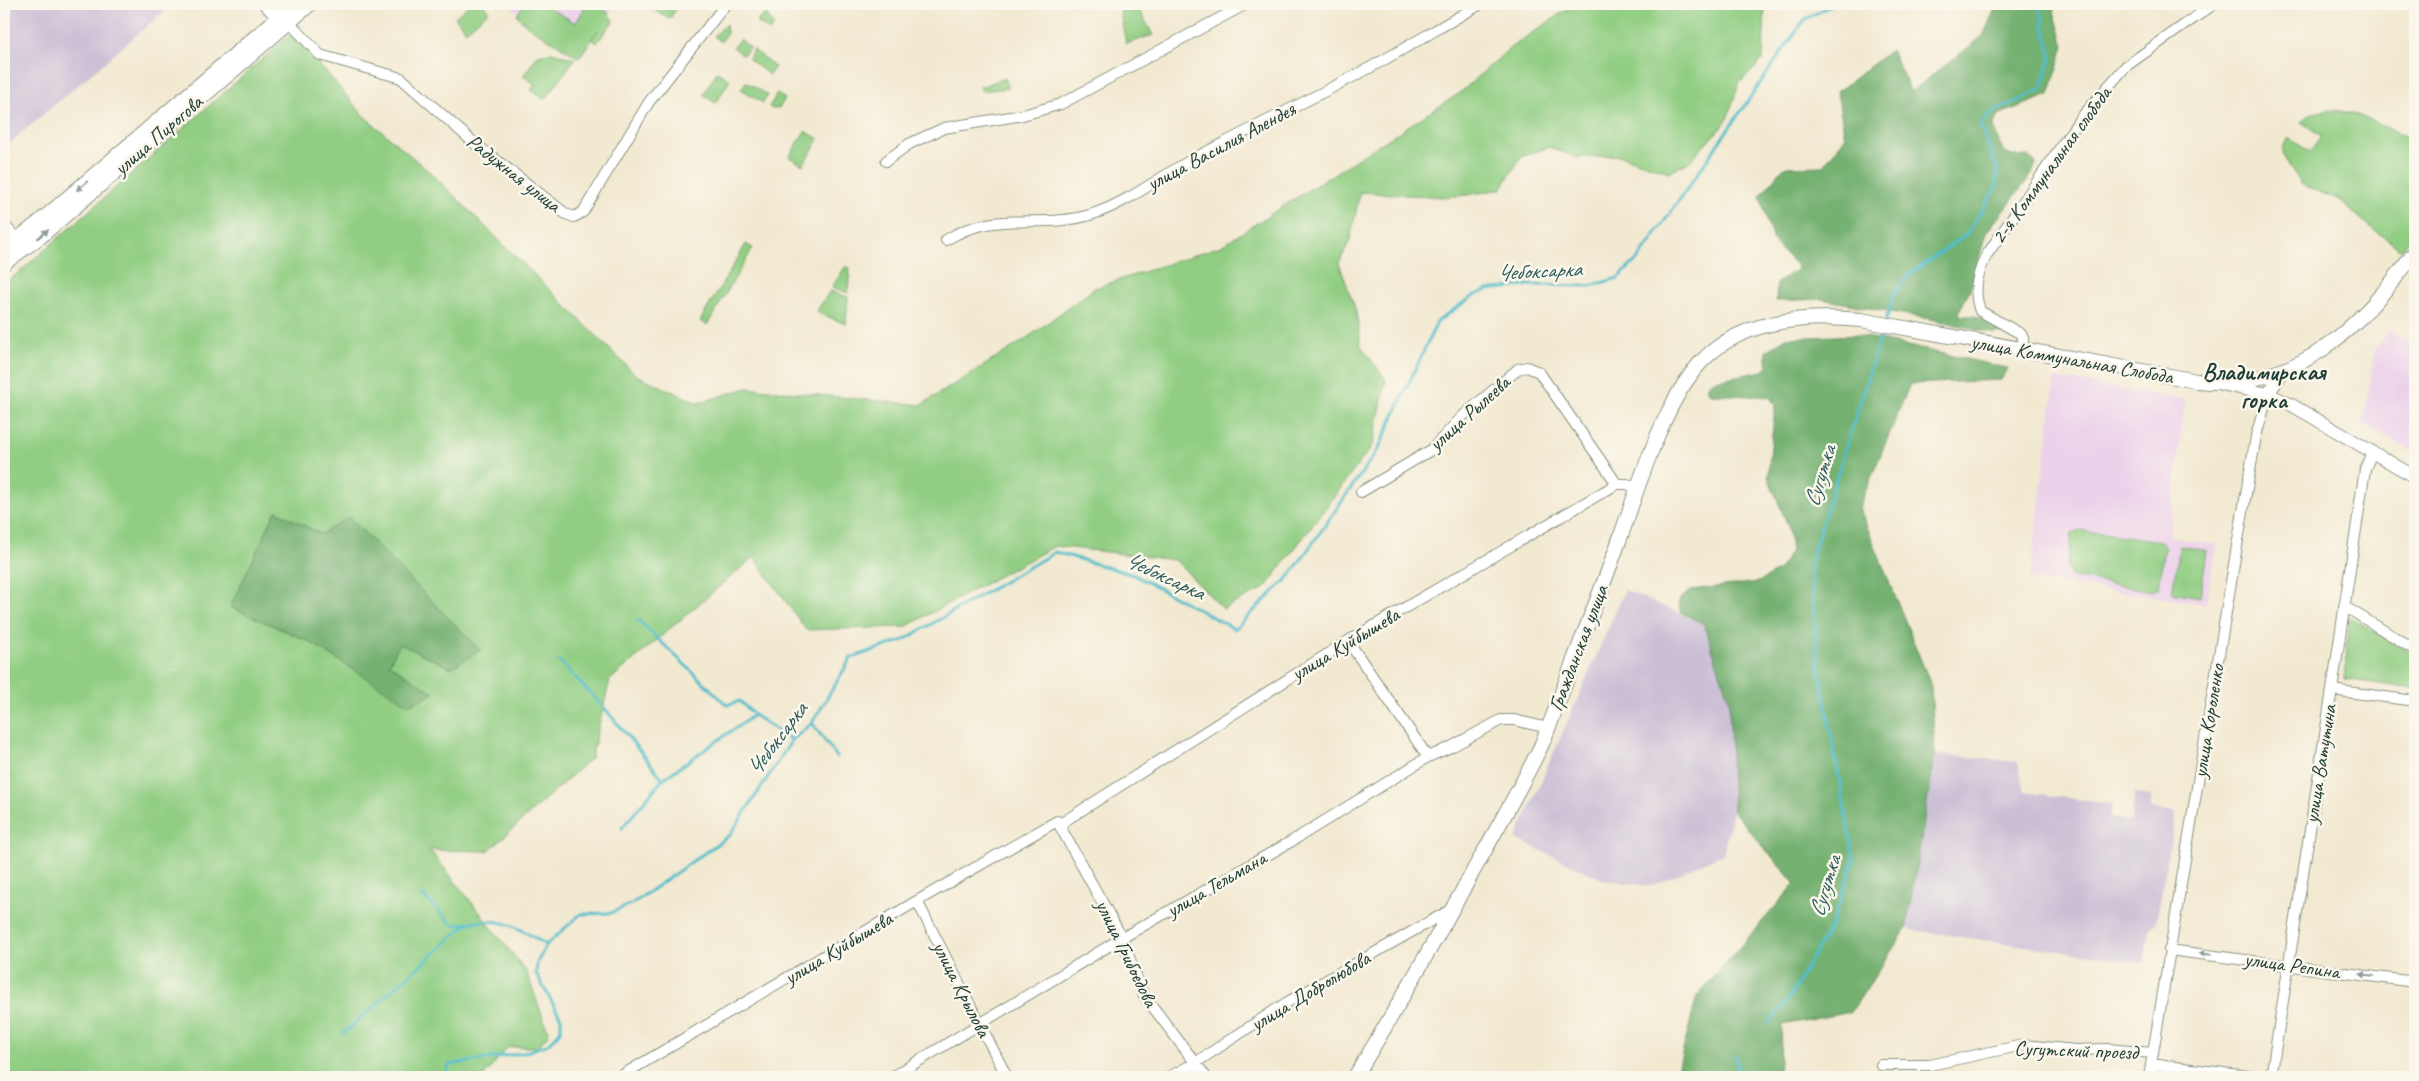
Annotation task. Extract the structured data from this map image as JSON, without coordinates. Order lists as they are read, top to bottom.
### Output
{
  "streets": {
    "main road": ["улица Пирогова", "улица Коммунальная Слобода", "Гражданская улица"],
    "street": [
      "улица Василия Алендея",
      "2-я Коммунальная слобода",
      "Радужная улица",
      "улица Рылеева",
      "улица Куйбышева",
      "улица Короленко",
      "улица Ватутина",
      "улица Тельмана",
      "улица Грибоедова",
      "улица Репина",
      "улица Крылова",
      "улица Добролюбова",
      "Сугутский проезд"
    ]
  },
  "crossings": [
    ["улица Пирогова", "Радужная улица"],
    ["2-я Коммунальная слобода", "улица Коммунальная Слобода"],
    ["улица Коммунальная Слобода", "Гражданская улица"],
    ["улица Коммунальная Слобода", "улица Короленко"],
    ["улица Рылеева", "улица Куйбышева"],
    ["улица Куйбышева", "улица Грибоедова"],
    ["улица Куйбышева", "улица Крылова"],
    ["Гражданская улица", "улица Тельмана"],
    ["Гражданская улица", "улица Добролюбова"],
    ["улица Короленко", "улица Репина"],
    ["улица Короленко", "Сугутский проезд"],
    ["улица Ватутина", "улица Репина"],
    ["улица Тельмана", "улица Грибоедова"],
    ["улица Тельмана", "улица Крылова"],
    ["улица Грибоедова", "улица Добролюбова"]
  ],
  "one_way": ["улица Репина"],
  "districts": ["Владимирская горка"],
  "water": ["Чебоксарка", "Сугутка"]
}
